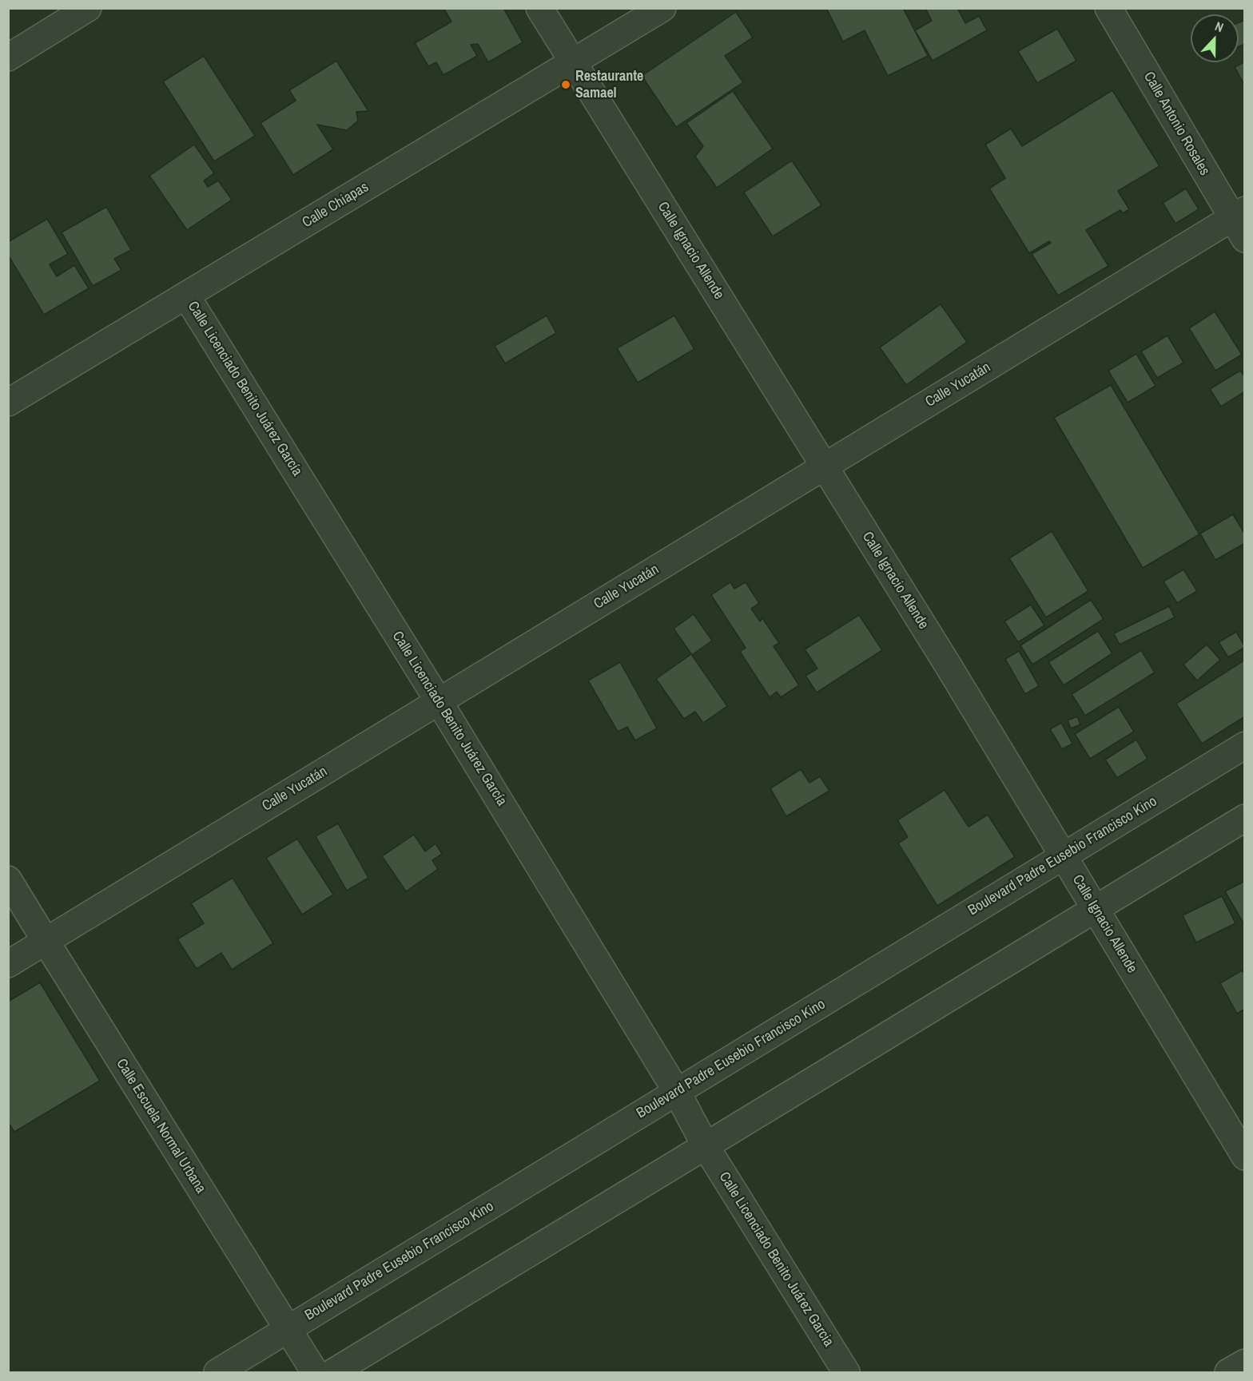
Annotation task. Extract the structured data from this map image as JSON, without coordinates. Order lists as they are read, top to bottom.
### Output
{
  "streets": {
    "street": [
      "Calle Antonio Rosales",
      "Calle Chiapas",
      "Calle Ignacio Allende",
      "Calle Yucatán",
      "Calle Licenciado Benito Juárez García",
      "Boulevard Padre Eusebio Francisco Kino",
      "Calle Escuela Normal Urbana",
      "Calle Licenciado Benito Juárez Garcia"
    ]
  },
  "crossings": [
    ["Calle Antonio Rosales", "Calle Yucatán"],
    ["Calle Chiapas", "Calle Ignacio Allende"],
    ["Calle Chiapas", "Calle Licenciado Benito Juárez García"],
    ["Calle Ignacio Allende", "Calle Yucatán"],
    ["Calle Ignacio Allende", "Boulevard Padre Eusebio Francisco Kino"],
    ["Calle Yucatán", "Calle Licenciado Benito Juárez García"],
    ["Calle Yucatán", "Calle Escuela Normal Urbana"],
    ["Calle Licenciado Benito Juárez García", "Boulevard Padre Eusebio Francisco Kino"],
    ["Calle Licenciado Benito Juárez García", "Calle Licenciado Benito Juárez Garcia"],
    ["Boulevard Padre Eusebio Francisco Kino", "Calle Escuela Normal Urbana"]
  ],
  "places": ["Restaurante Samael"],
  "north": "top"
}
